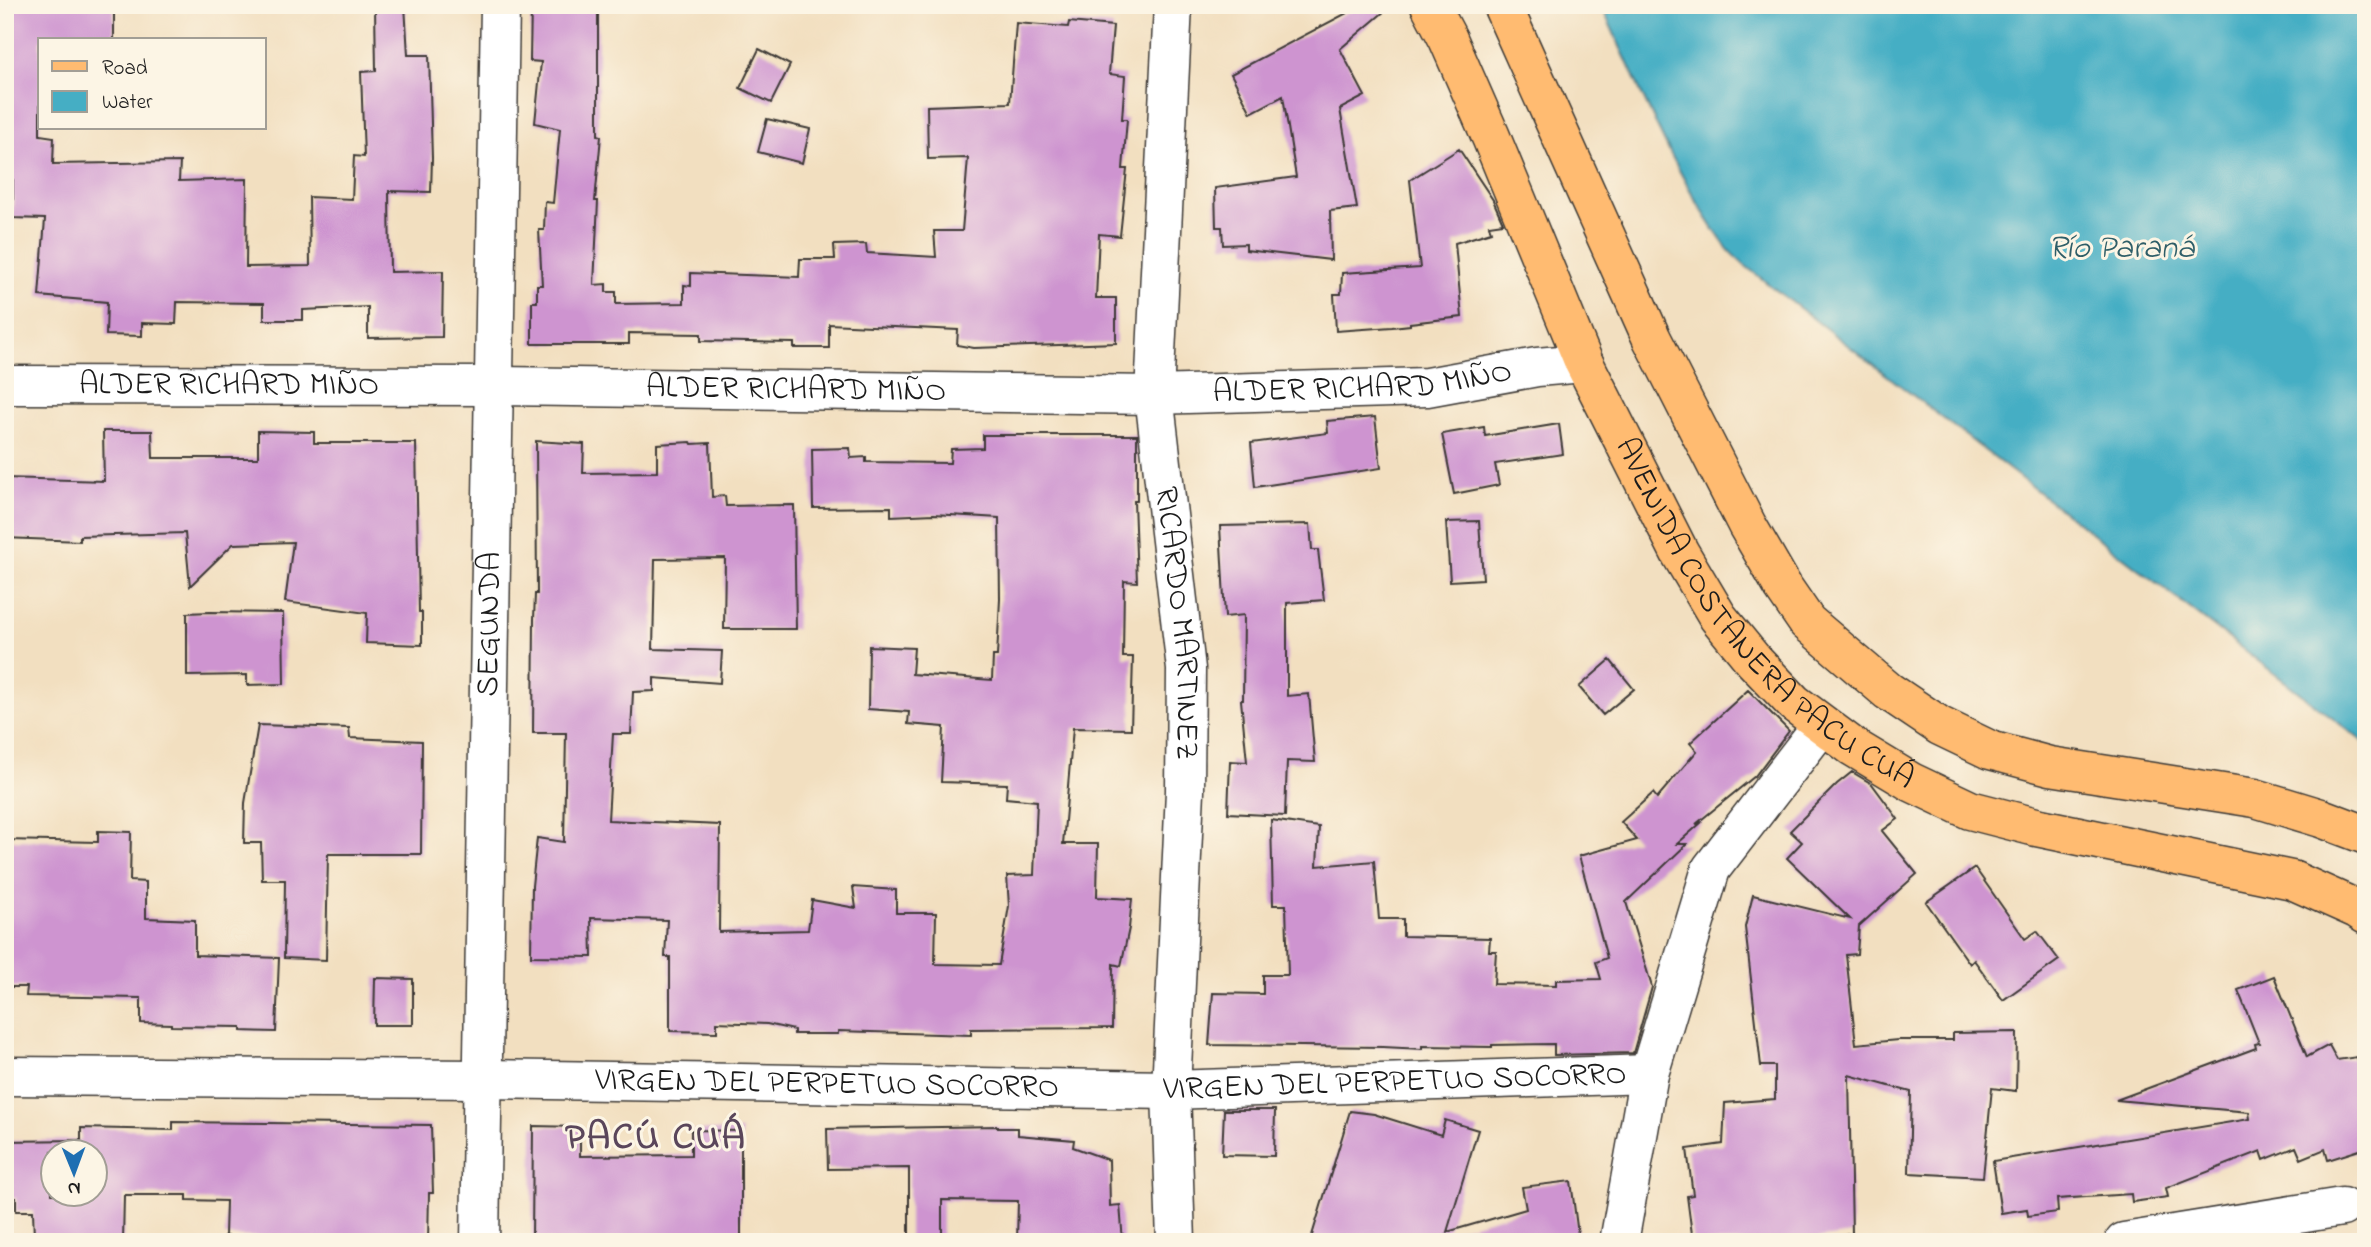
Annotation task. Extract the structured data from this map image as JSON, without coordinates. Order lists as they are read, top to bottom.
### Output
{
  "streets": {
    "main road": ["AVENIDA COSTANERA PACU CUÁ"],
    "street": [
      "ALDER RICHARD MIÑO",
      "RICARDO MARTINEZ",
      "SEGUNDA",
      "VIRGEN DEL PERPETUO SOCORRO"
    ]
  },
  "crossings": [
    ["ALDER RICHARD MIÑO", "AVENIDA COSTANERA PACU CUÁ"],
    ["ALDER RICHARD MIÑO", "RICARDO MARTINEZ"],
    ["ALDER RICHARD MIÑO", "SEGUNDA"],
    ["RICARDO MARTINEZ", "VIRGEN DEL PERPETUO SOCORRO"],
    ["SEGUNDA", "VIRGEN DEL PERPETUO SOCORRO"]
  ],
  "districts": ["PACÚ CUÁ"],
  "water": ["Río Paraná"],
  "legend": ["Road", "Water"],
  "north": "bottom"
}
